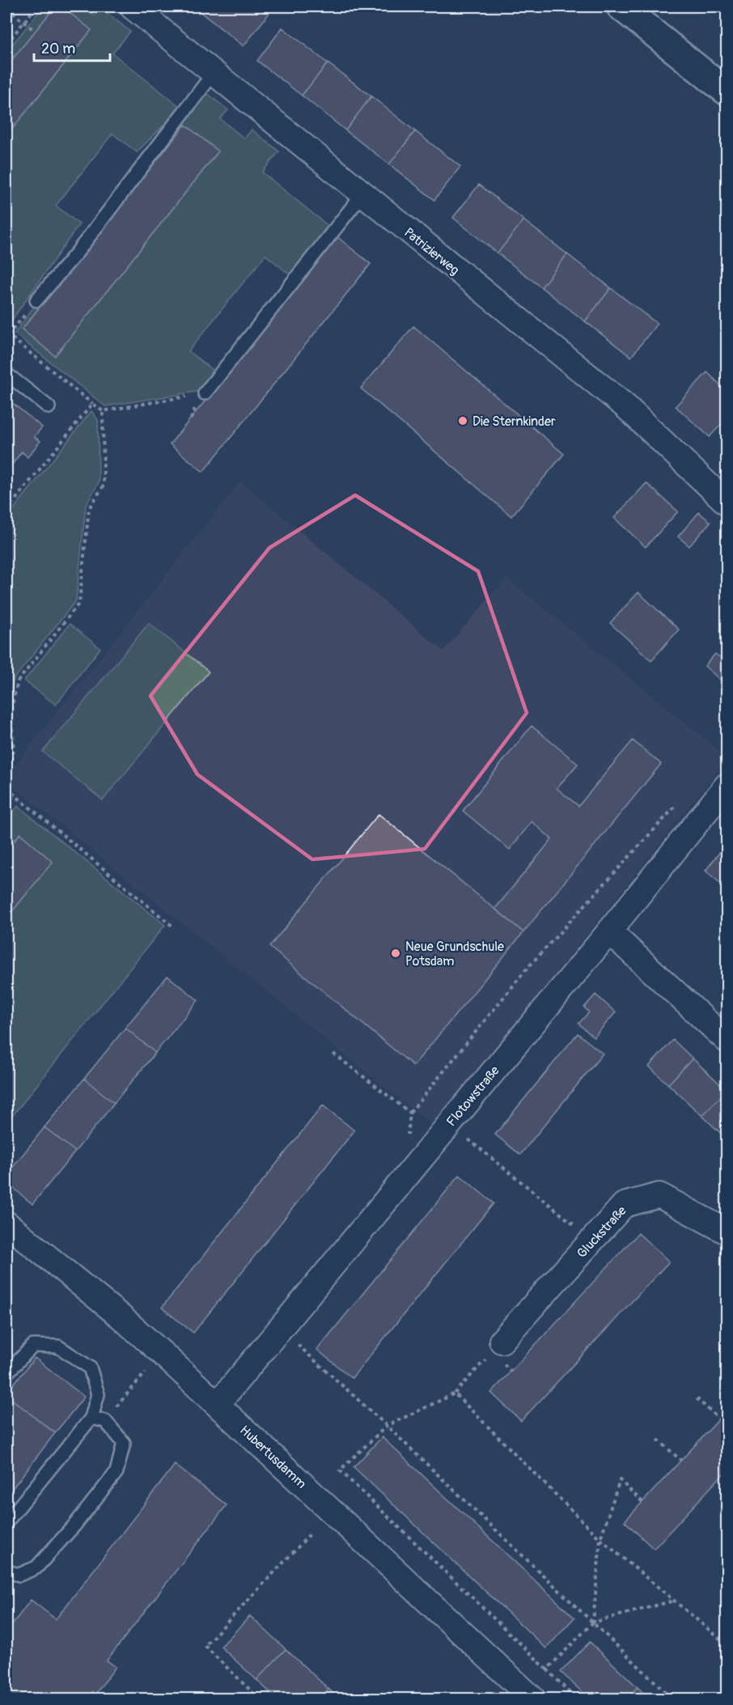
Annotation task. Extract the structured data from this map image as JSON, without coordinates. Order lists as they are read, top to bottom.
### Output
{
  "streets": {
    "street": [
      "Patrizierweg",
      "Flotowstraße",
      "Gluckstraße",
      "Hubertusdamm"
    ]
  },
  "crossings": [
    ["Flotowstraße", "Hubertusdamm"]
  ],
  "places": ["Die Sternkinder", "Neue Grundschule Potsdam"],
  "scale_bar": "20 m"
}
